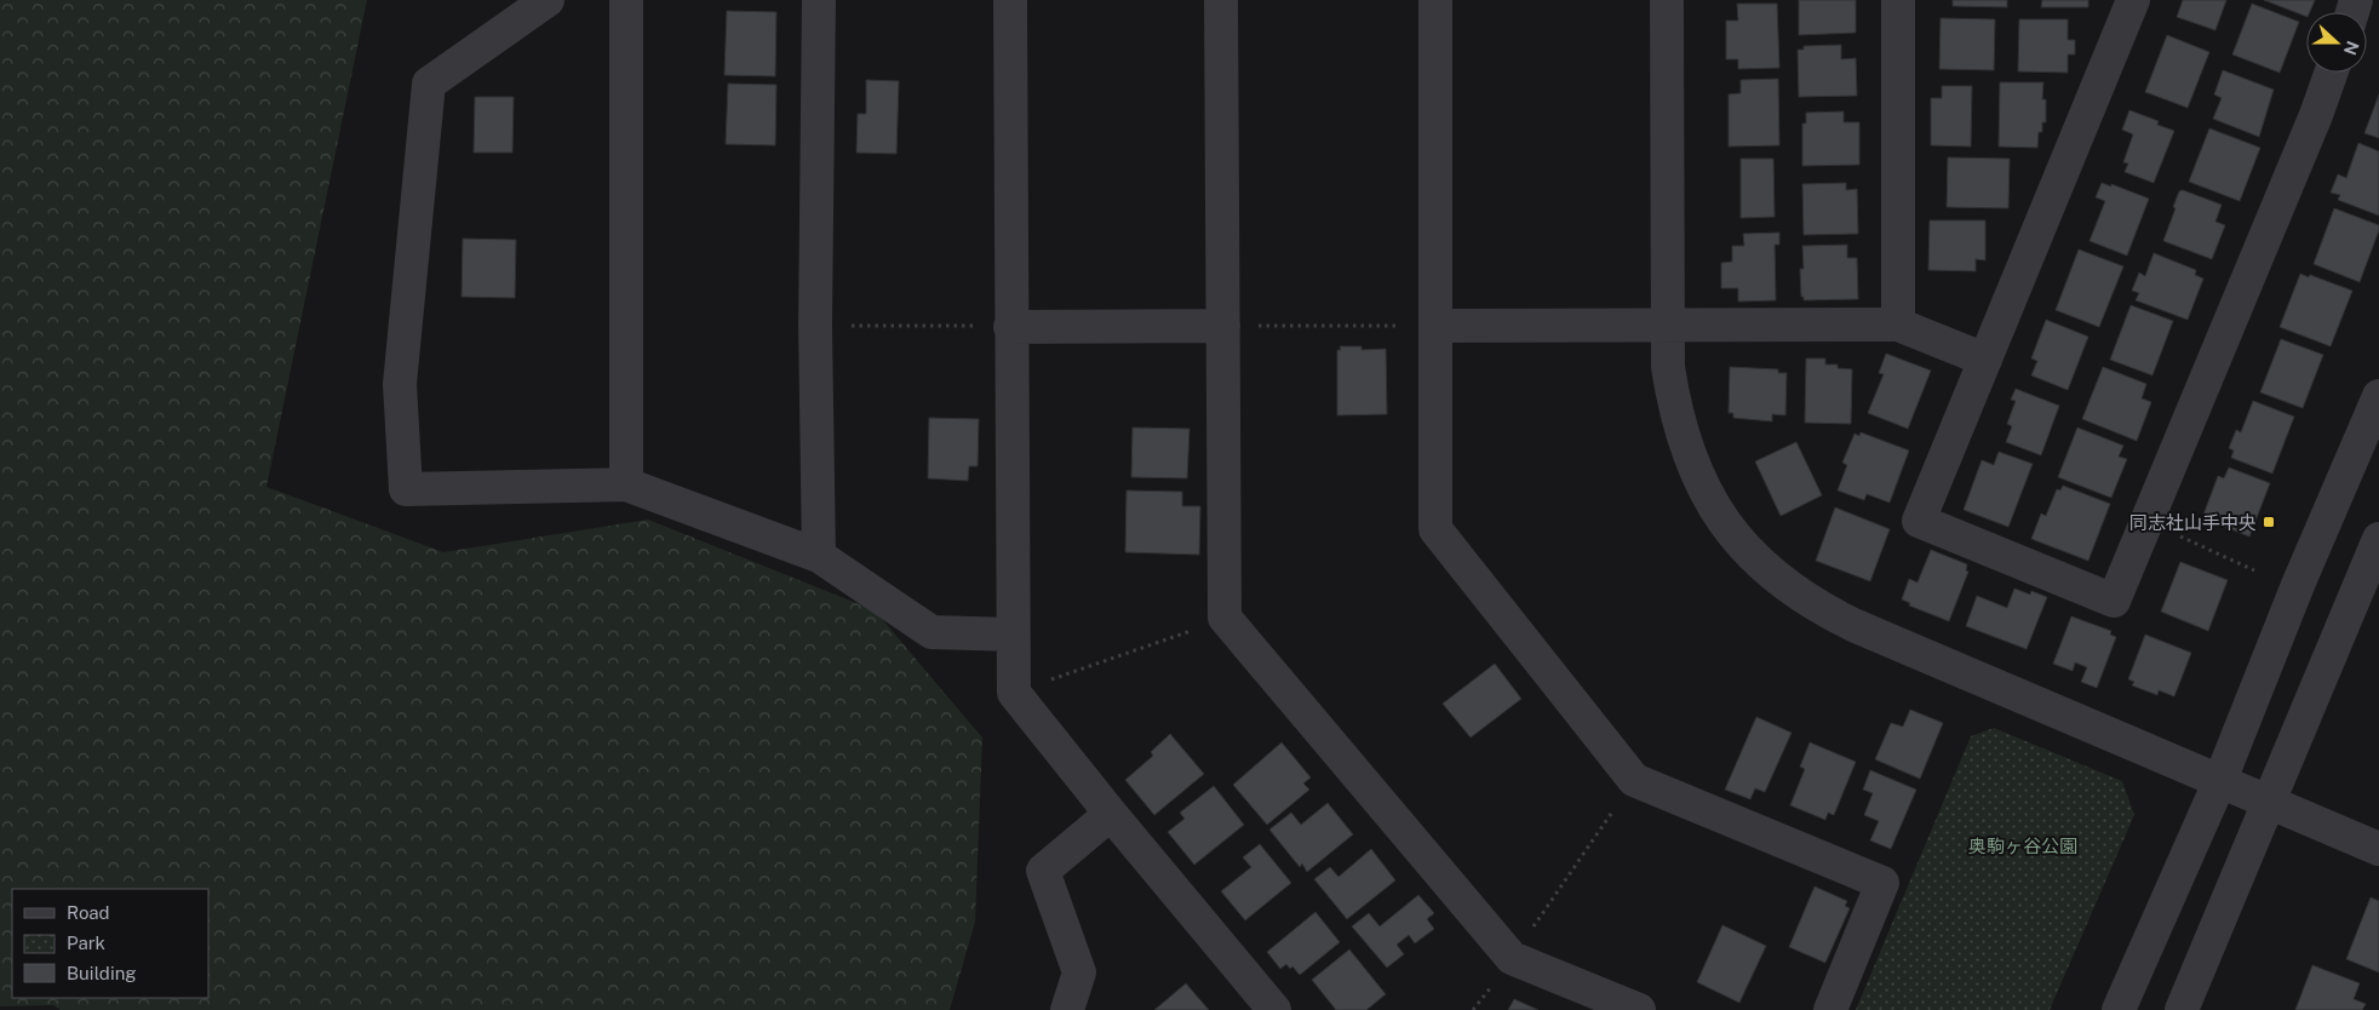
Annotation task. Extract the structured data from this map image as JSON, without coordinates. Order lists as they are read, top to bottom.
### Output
{
  "parks": ["奥駒ヶ谷公園"],
  "places": {
    "transit": ["同志社山手中央"]
  },
  "legend": ["Road", "Park", "Building"],
  "north": "right"
}
